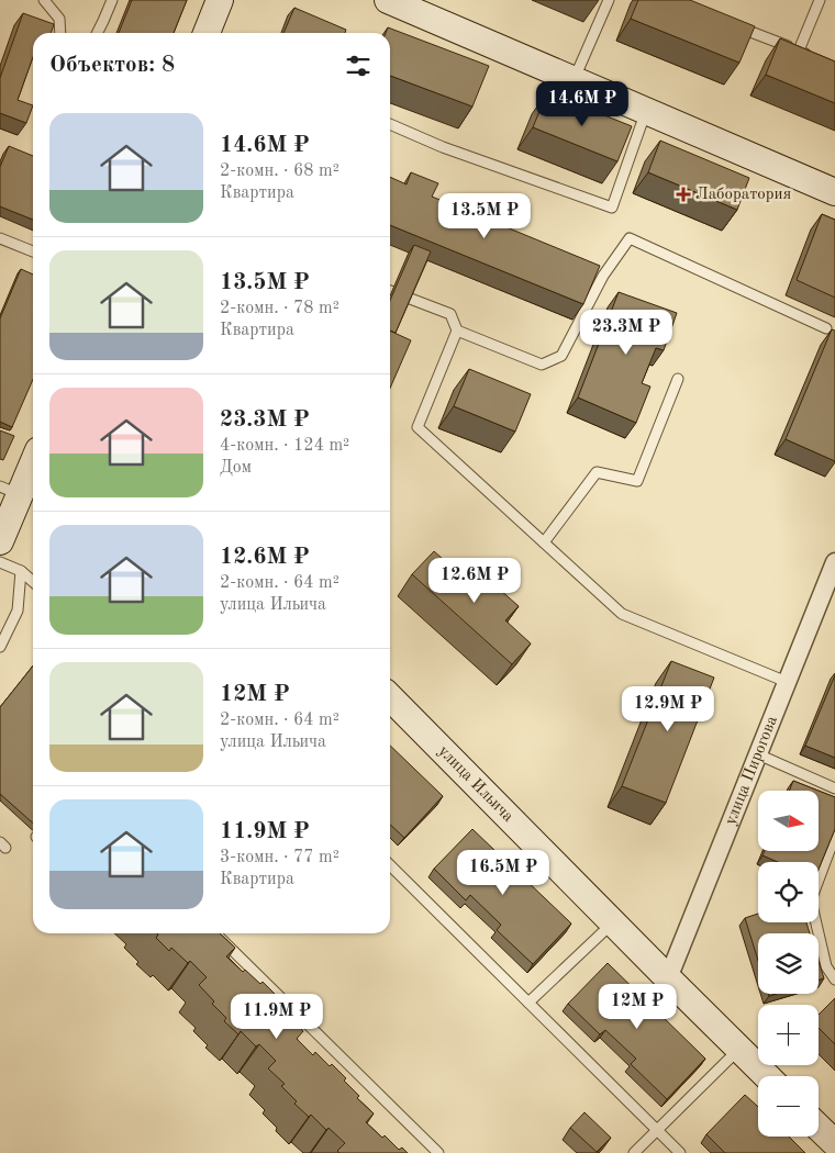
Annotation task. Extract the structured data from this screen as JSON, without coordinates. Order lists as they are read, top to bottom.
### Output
{
  "streets": {
    "street": ["улица Пирогова", "улица Ильича"]
  },
  "crossings": [
    ["улица Пирогова", "улица Ильича"]
  ],
  "places": {
    "health": ["Лаборатория"]
  },
  "north": "right",
  "page": {
    "heading": "Объектов: 8",
    "price": [
      "14.6M ₽",
      "13.5M ₽",
      "23.3M ₽",
      "12.6M ₽",
      "12.9M ₽",
      "16.5M ₽",
      "12M ₽",
      "11.9M ₽"
    ],
    "list": [
      {
        "name": "14.6M ₽",
        "note": "2-комн. · 68 m² · Квартира"
      },
      {
        "name": "13.5M ₽",
        "note": "2-комн. · 78 m² · Квартира"
      },
      {
        "name": "23.3M ₽",
        "note": "4-комн. · 124 m² · Дом"
      },
      {
        "name": "12.6M ₽",
        "note": "2-комн. · 64 m² · улица Ильича"
      },
      {
        "name": "12M ₽",
        "note": "2-комн. · 64 m² · улица Ильича"
      },
      {
        "name": "11.9M ₽",
        "note": "3-комн. · 77 m² · Квартира"
      }
    ],
    "map_buttons": ["+", "−"]
  }
}
